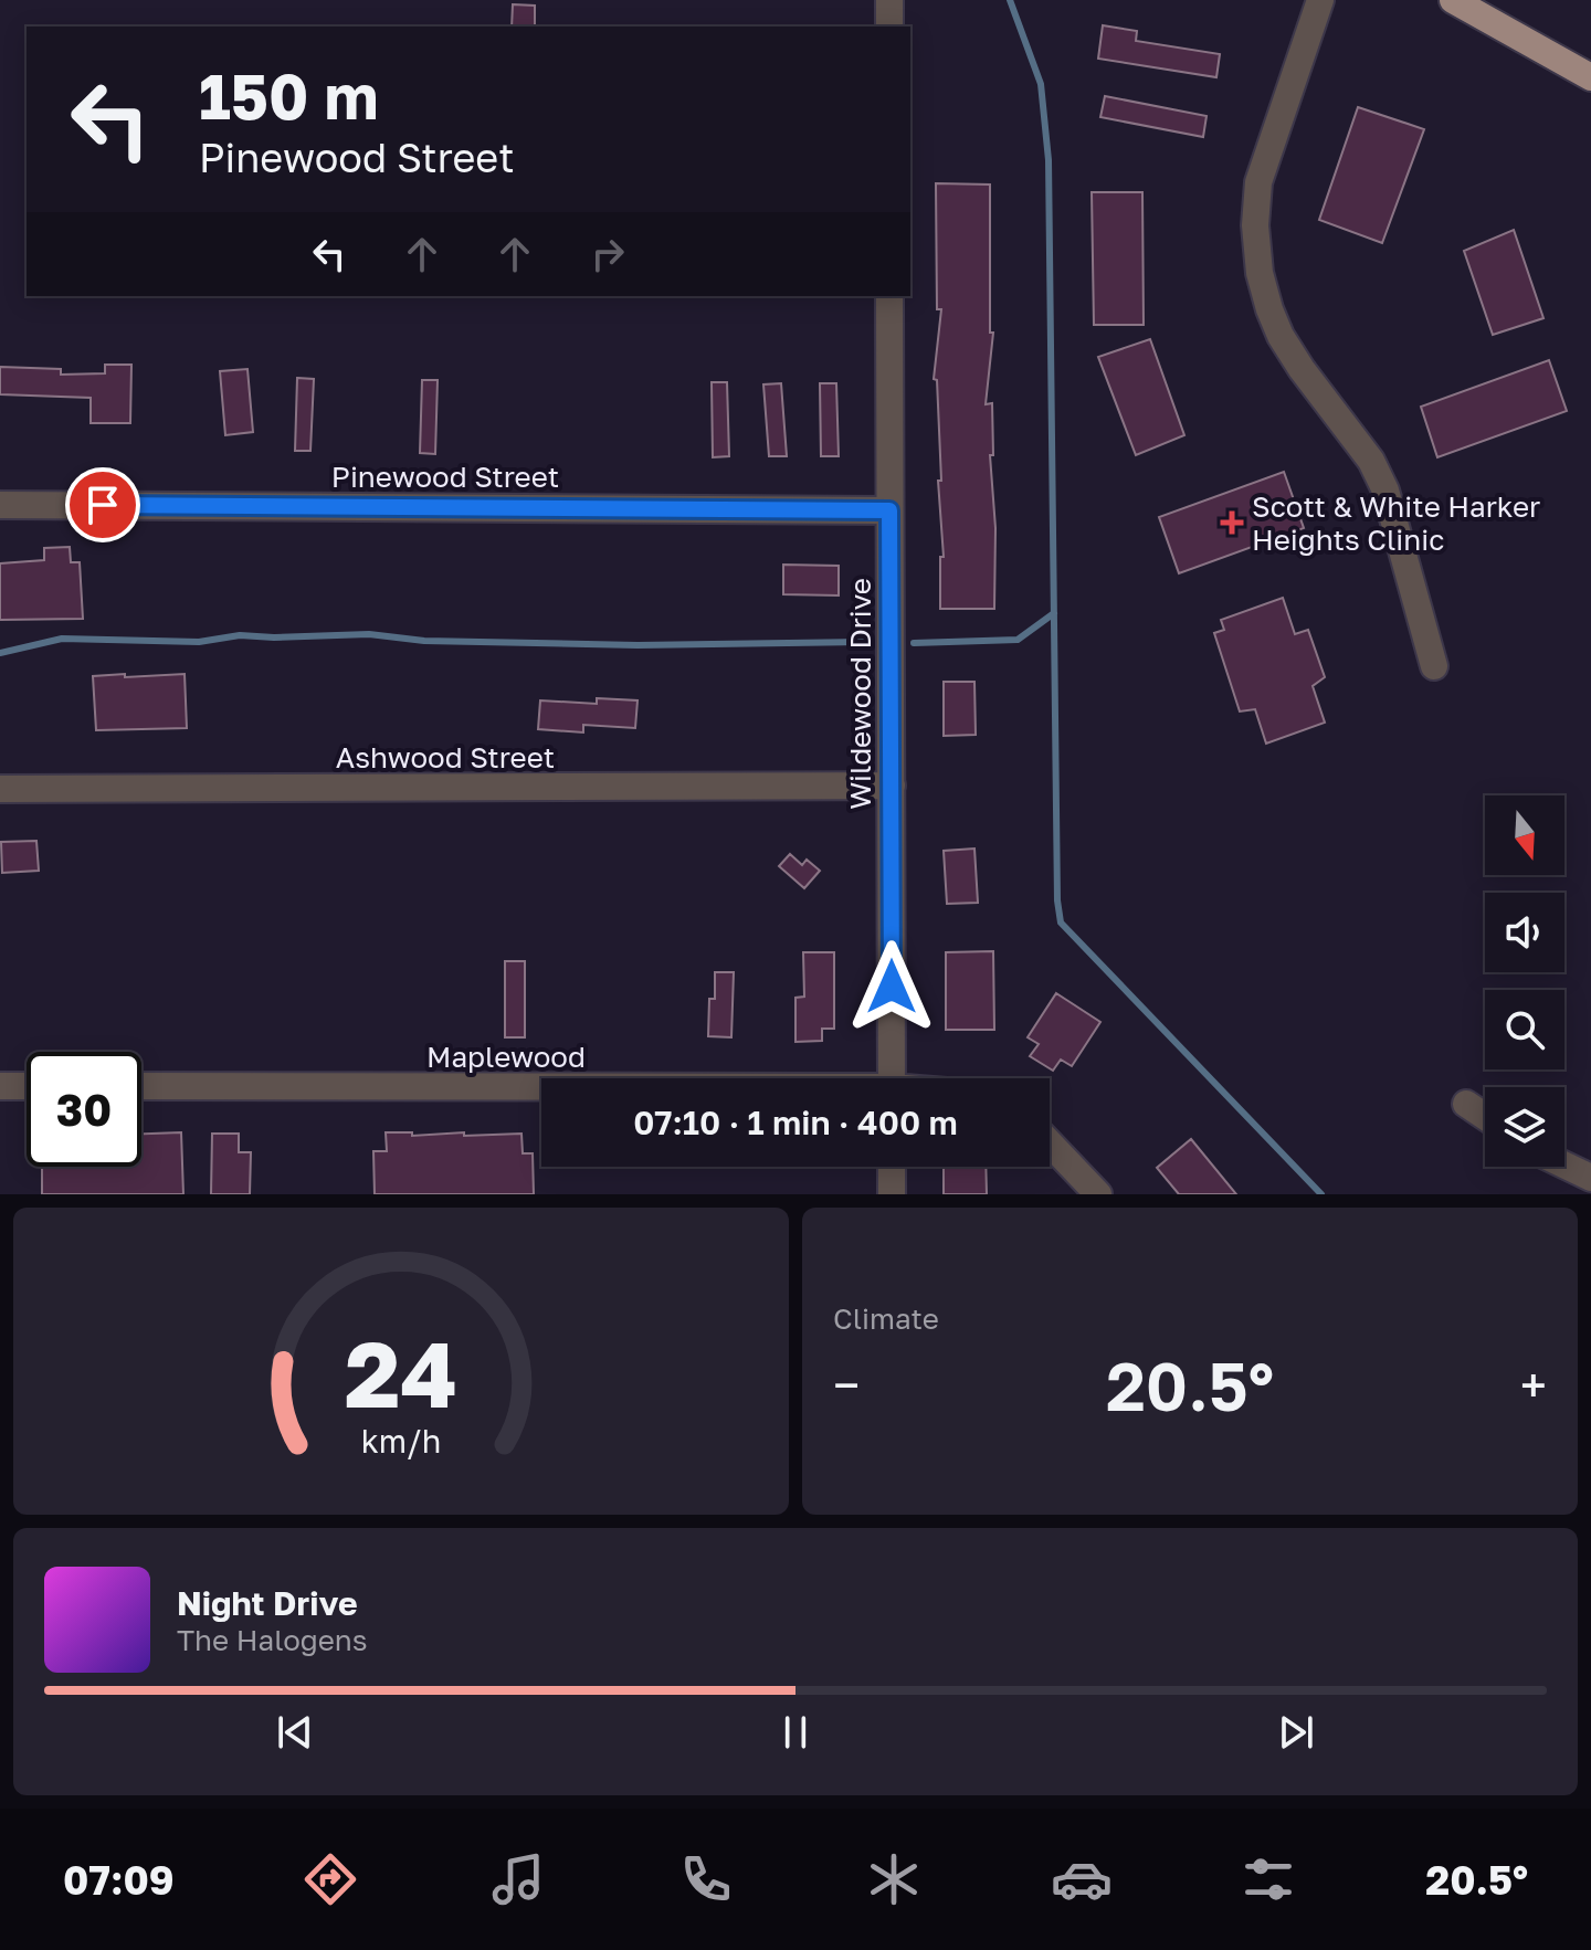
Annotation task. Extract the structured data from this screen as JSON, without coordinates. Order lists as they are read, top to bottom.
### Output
{
  "streets": {
    "street": [
      "Pinewood Street",
      "Wildewood Drive",
      "Ashwood Street",
      "Maplewood"
    ]
  },
  "crossings": [
    ["Pinewood Street", "Wildewood Drive"],
    ["Wildewood Drive", "Ashwood Street"]
  ],
  "places": {
    "health": ["Scott & White Harker Heights Clinic"]
  },
  "north": "bottom",
  "page": {
    "turn": ["150 m", "Pinewood Street"],
    "limit": "30",
    "trip": "07:10 · 1 min · 400 m",
    "tile": "Climate",
    "heat": ["−", "20.5°", "+"],
    "song": ["Night Drive", "The Halogens"],
    "tabs": ["07:09", "20.5°"],
    "gauge": ["24", "km/h"]
  }
}
